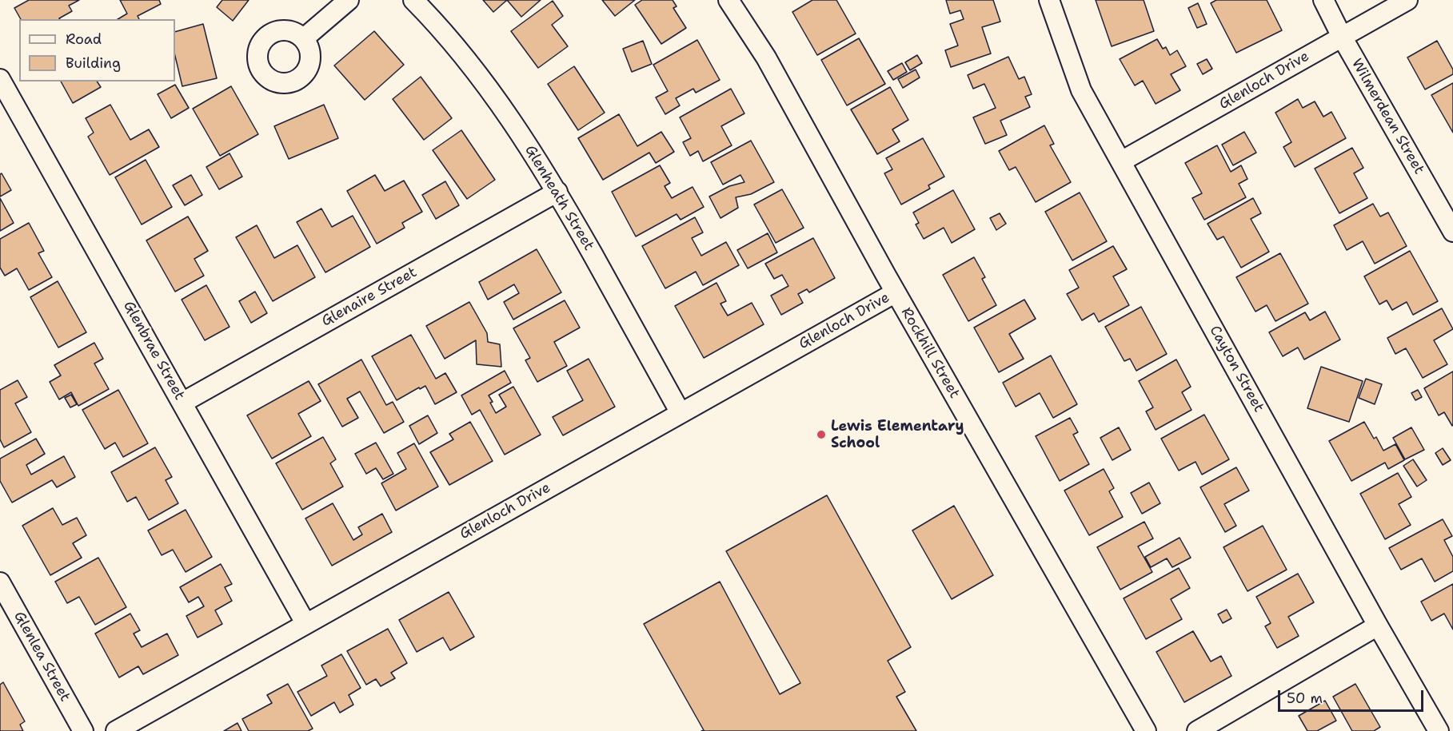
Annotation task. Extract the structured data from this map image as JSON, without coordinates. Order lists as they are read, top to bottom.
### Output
{
  "streets": {
    "street": [
      "Glenloch Drive",
      "Wilmerdean Street",
      "Glenheath Street",
      "Glenaire Street",
      "Glenbrae Street",
      "Rockhill Street",
      "Cayton Street",
      "Glenlea Street"
    ]
  },
  "crossings": [
    ["Glenloch Drive", "Wilmerdean Street"],
    ["Glenloch Drive", "Glenheath Street"],
    ["Glenloch Drive", "Glenbrae Street"],
    ["Glenloch Drive", "Rockhill Street"],
    ["Glenloch Drive", "Cayton Street"],
    ["Glenheath Street", "Glenaire Street"],
    ["Glenaire Street", "Glenbrae Street"]
  ],
  "places": ["Lewis Elementary School"],
  "legend": ["Road", "Building"],
  "scale_bar": "50 m"
}
